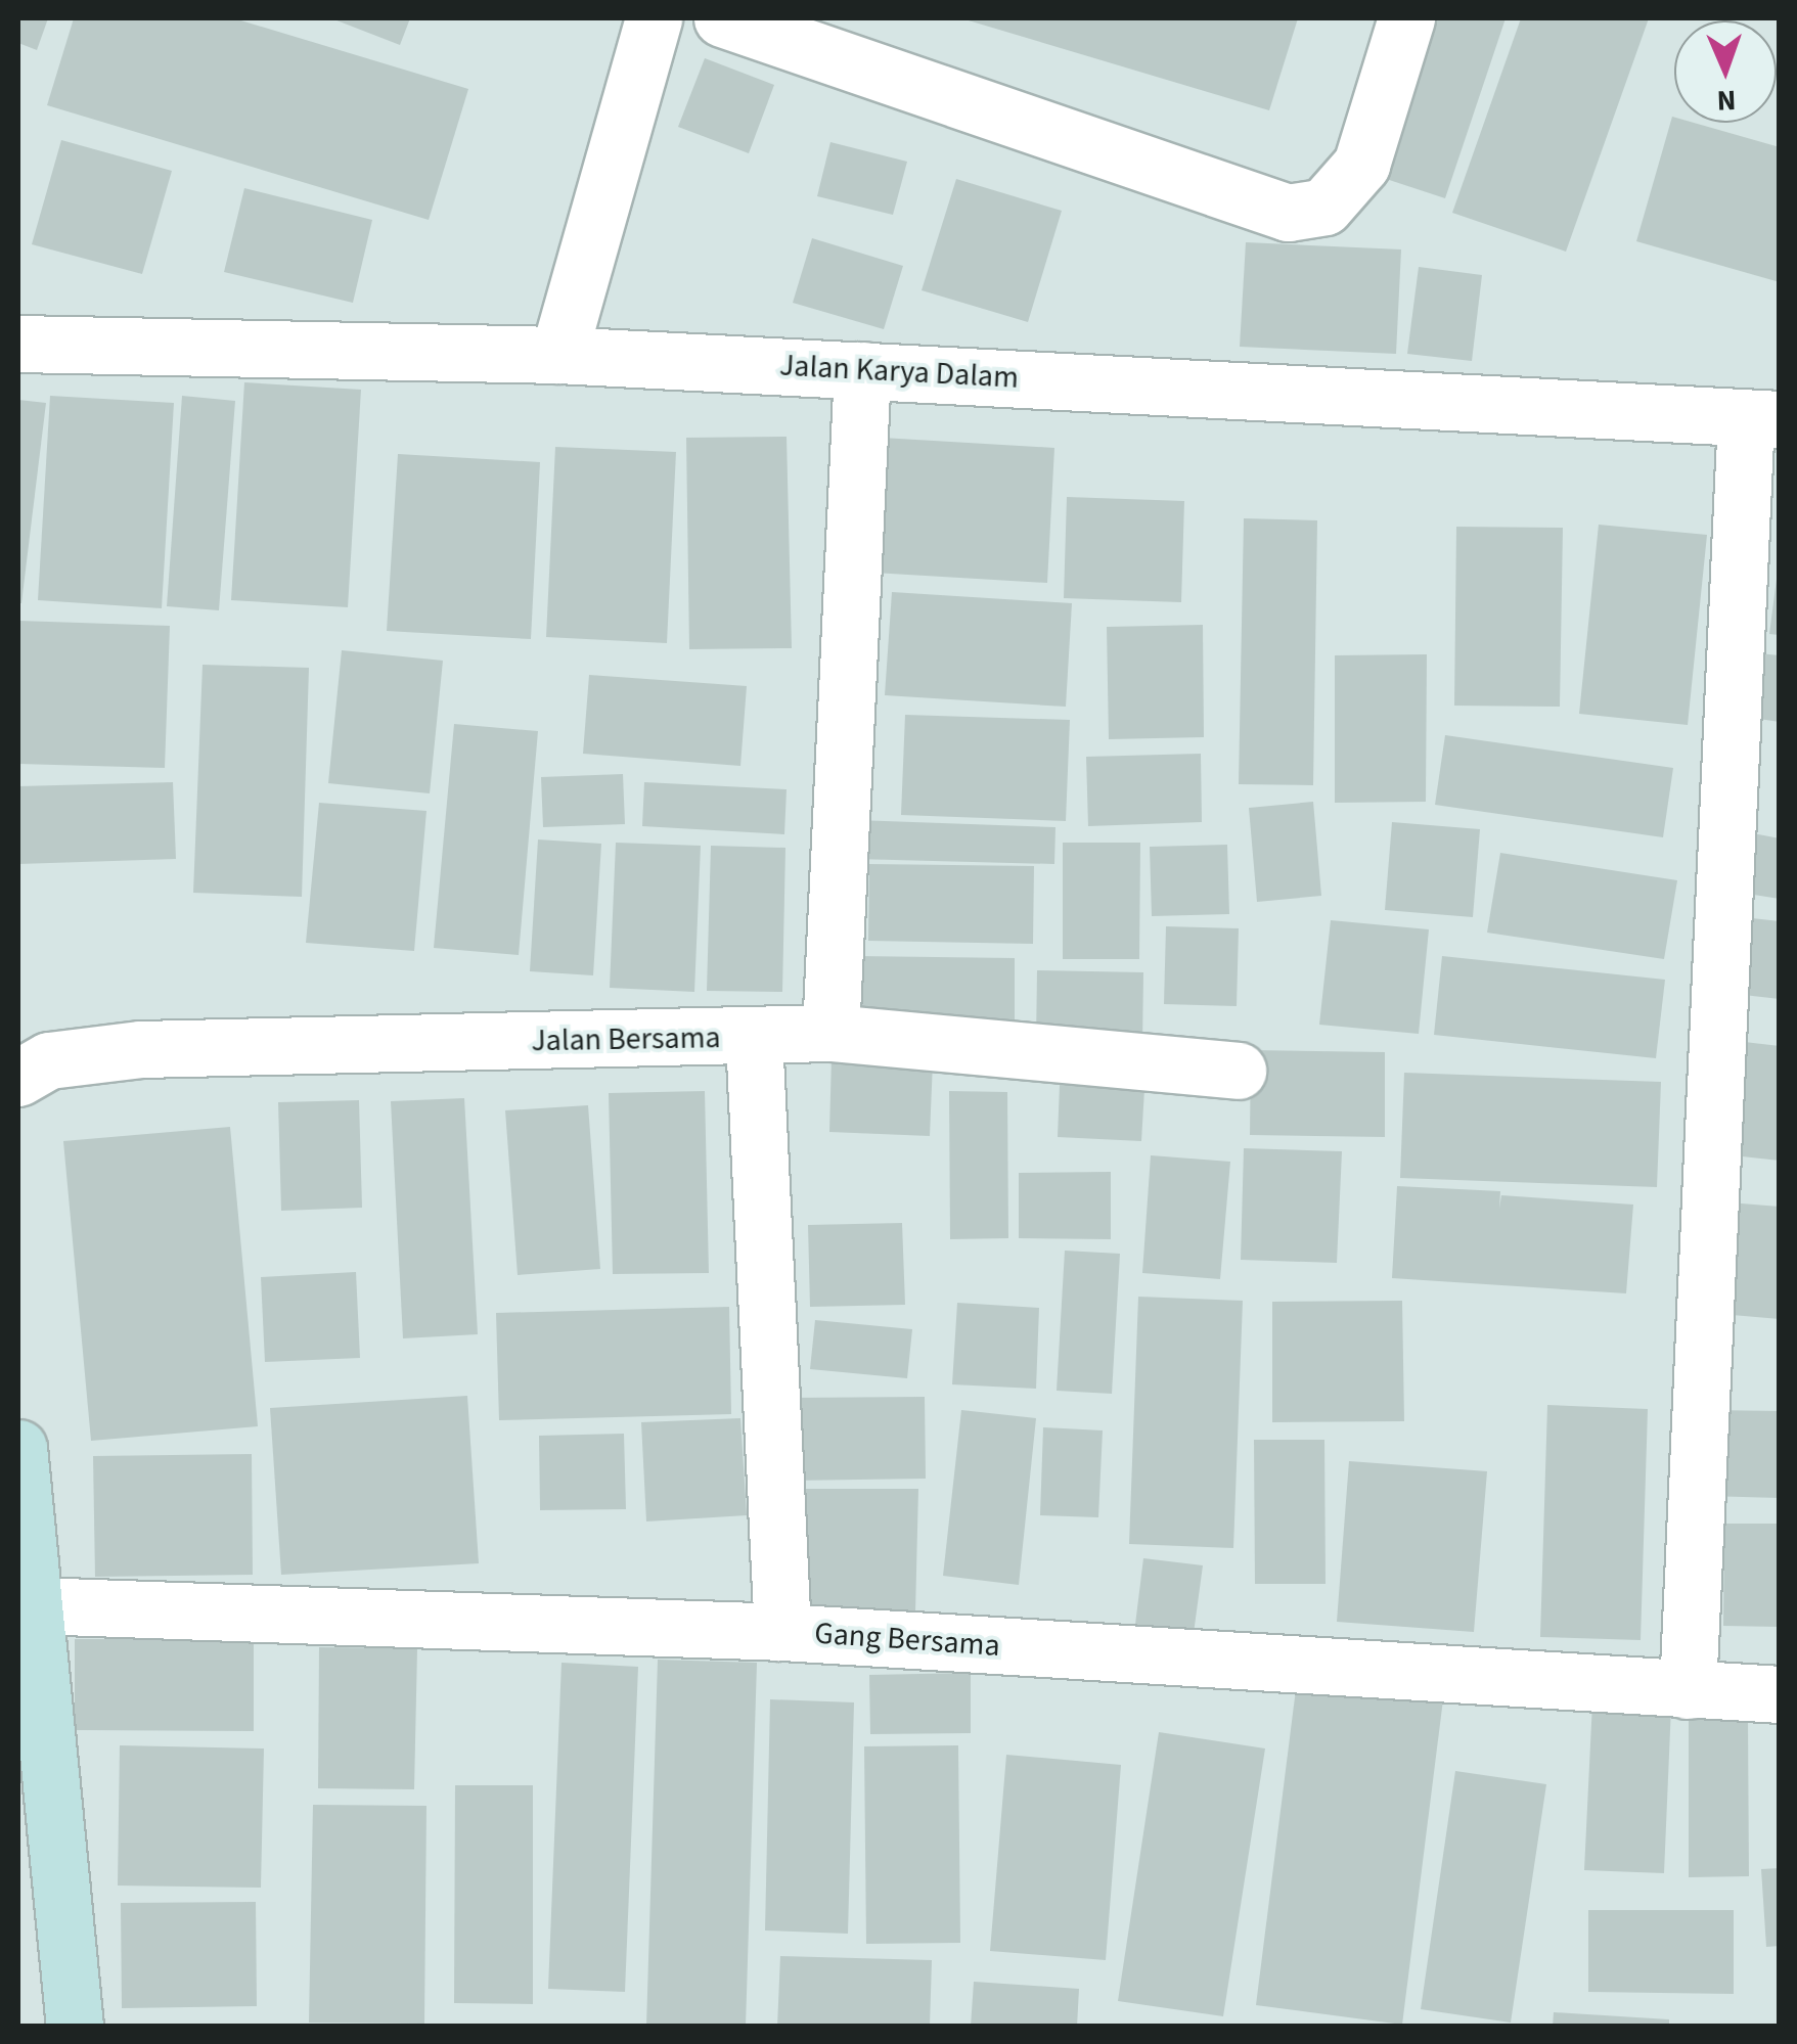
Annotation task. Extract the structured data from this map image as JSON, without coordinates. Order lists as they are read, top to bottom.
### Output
{
  "streets": {
    "street": ["Jalan Karya Dalam", "Jalan Bersama", "Gang Bersama"]
  },
  "north": "bottom"
}
